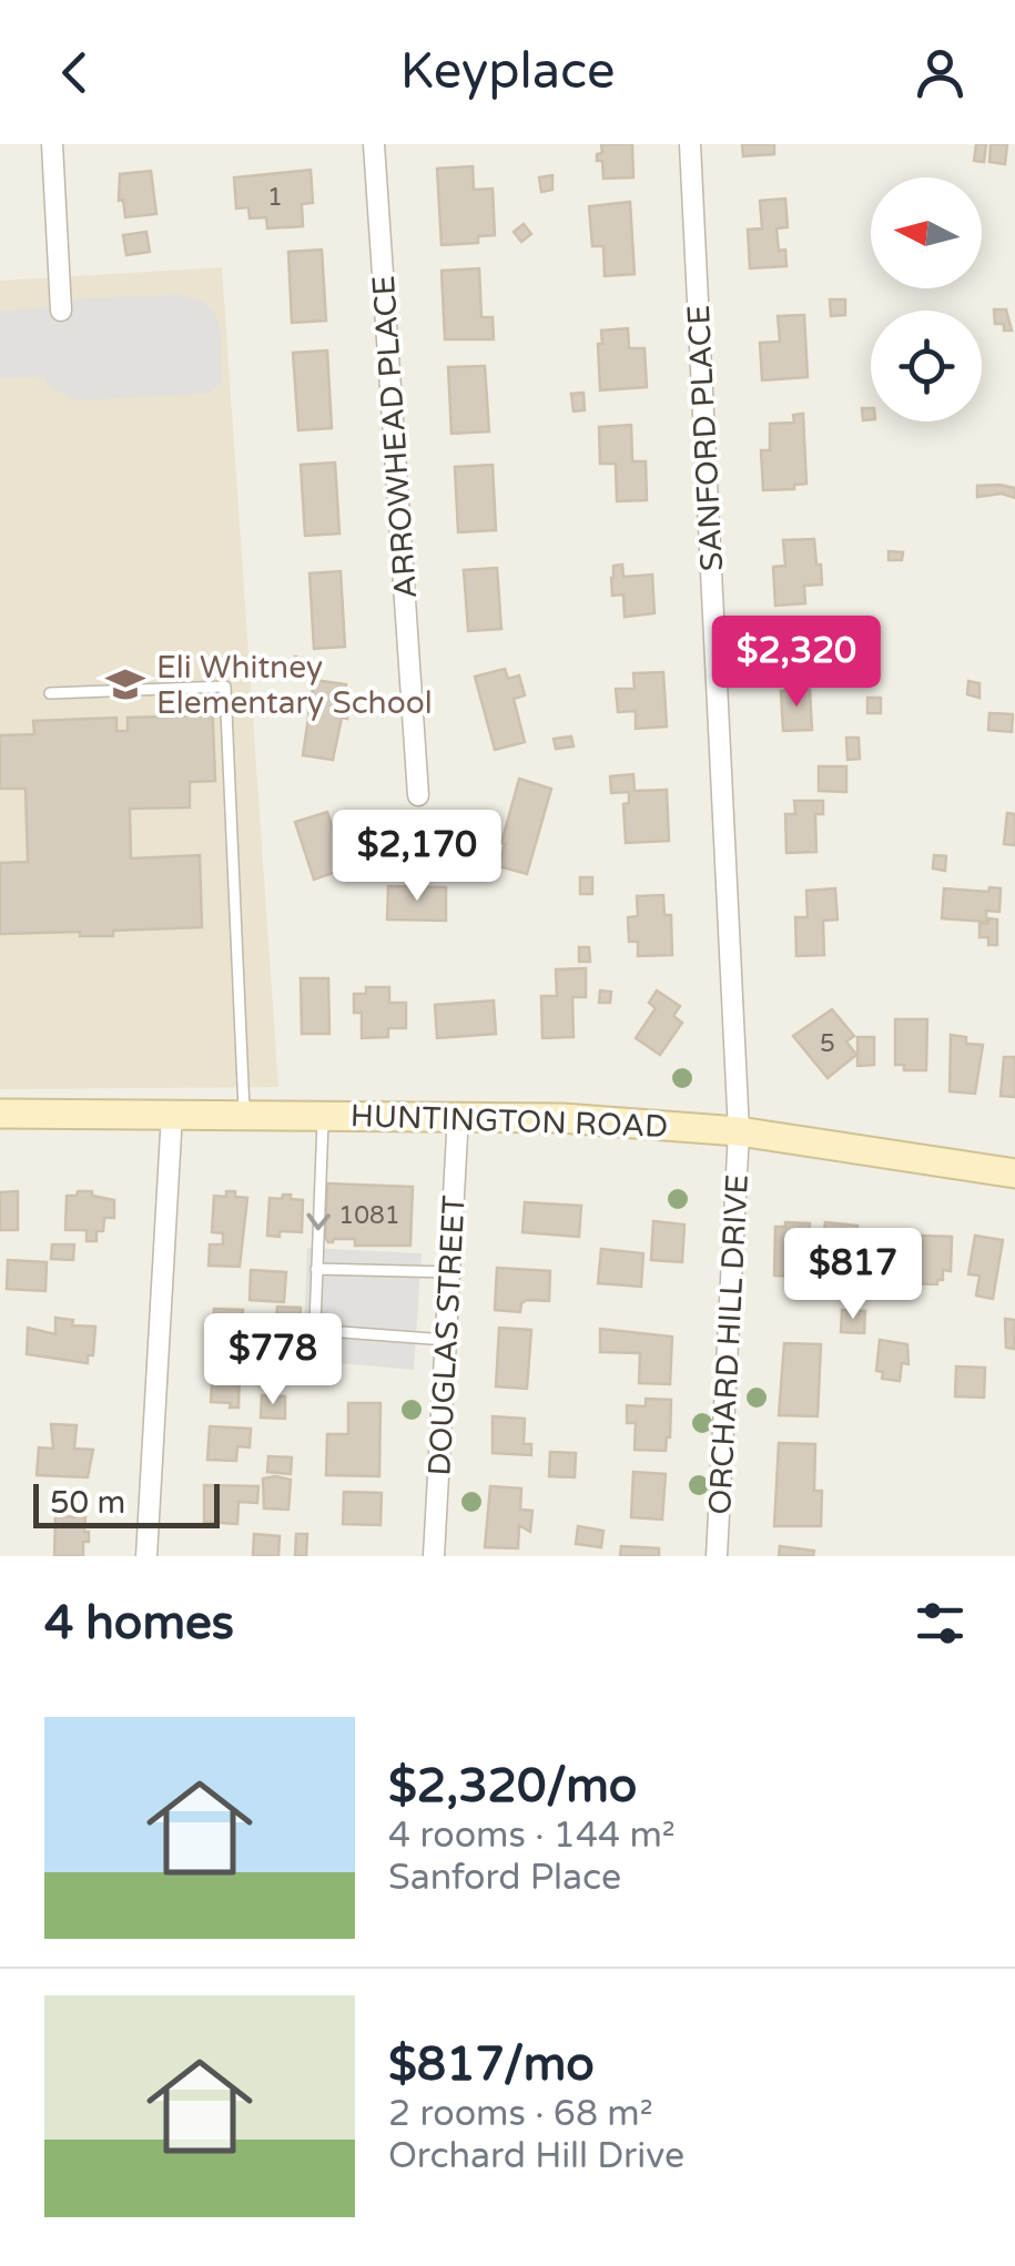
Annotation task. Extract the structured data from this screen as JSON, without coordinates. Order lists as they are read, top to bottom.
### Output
{
  "streets": {
    "main road": ["HUNTINGTON ROAD"],
    "street": [
      "ARROWHEAD PLACE",
      "SANFORD PLACE",
      "DOUGLAS STREET",
      "ORCHARD HILL DRIVE"
    ]
  },
  "crossings": [
    ["SANFORD PLACE", "HUNTINGTON ROAD"],
    ["SANFORD PLACE", "ORCHARD HILL DRIVE"],
    ["HUNTINGTON ROAD", "DOUGLAS STREET"],
    ["HUNTINGTON ROAD", "ORCHARD HILL DRIVE"]
  ],
  "places": {
    "school or university": ["Eli Whitney Elementary School"]
  },
  "house_numbers": ["1", "5", "1081"],
  "scale_bar": "50 m",
  "north": "left",
  "page": {
    "header": "Keyplace",
    "price": [
      "$2,320",
      "$2,170",
      "$817",
      "$778"
    ],
    "scale": "50 m",
    "heading": "4 homes",
    "list": [
      {
        "name": "$2,320/mo",
        "note": "4 rooms · 144 m² · Sanford Place"
      },
      {
        "name": "$817/mo",
        "note": "2 rooms · 68 m² · Orchard Hill Drive"
      }
    ]
  }
}
